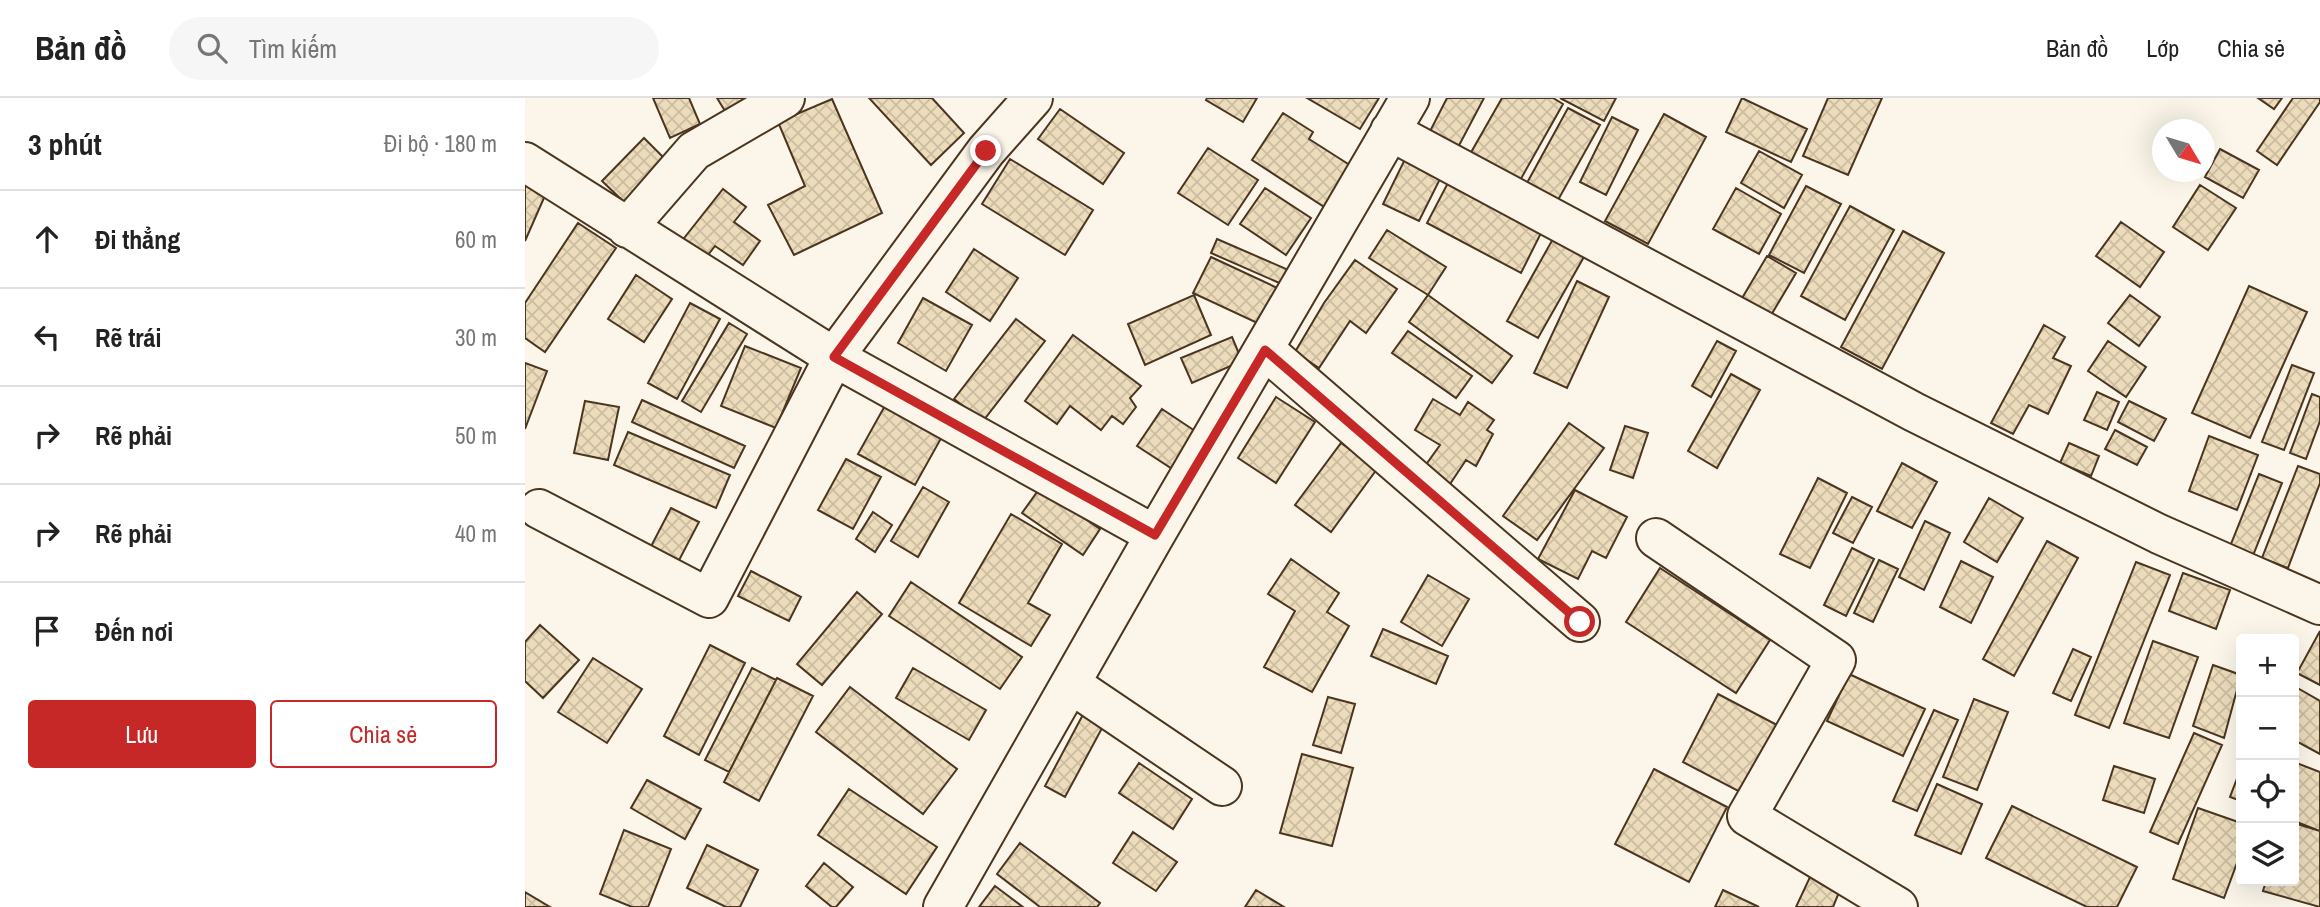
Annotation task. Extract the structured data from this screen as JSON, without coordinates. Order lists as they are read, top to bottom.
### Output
{
  "north": "bottom right",
  "page": {
    "header": "Bản đồ",
    "search": "Tìm kiếm",
    "nav": ["Bản đồ", "Lớp", "Chia sẻ"],
    "heading": ["3 phút", "Đi bộ · 180 m"],
    "list": [
      ["Đi thẳng", "60 m"],
      ["Rẽ trái", "30 m"],
      ["Rẽ phải", "50 m"],
      ["Rẽ phải", "40 m"],
      "Đến nơi"
    ],
    "map_buttons": ["+", "−"],
    "buttons": ["Lưu", "Chia sẻ"]
  }
}
